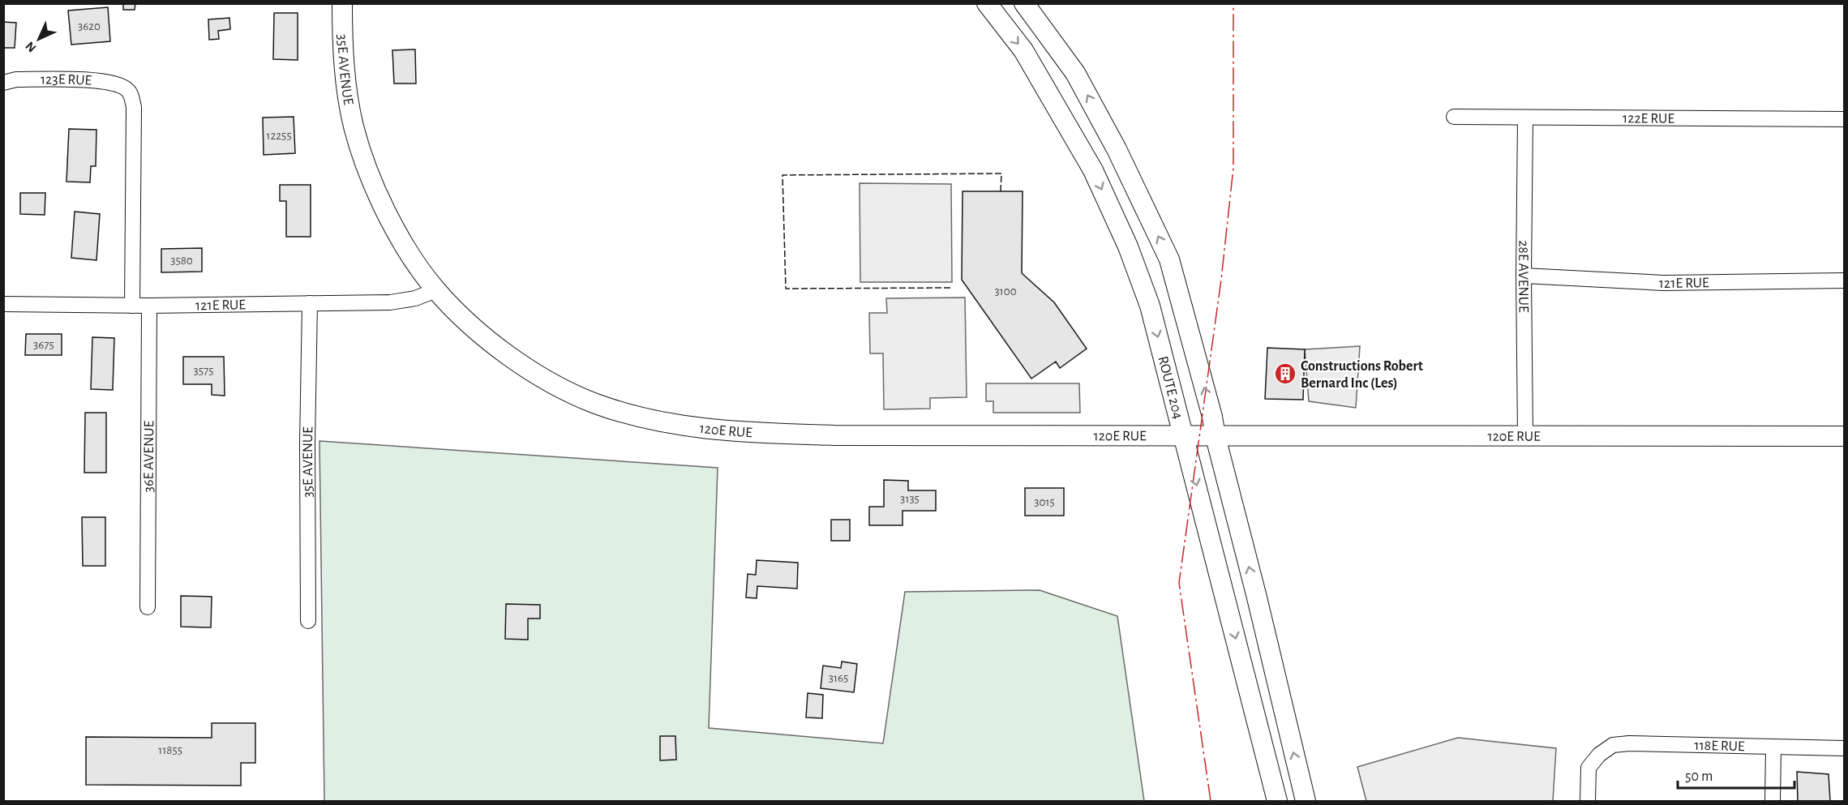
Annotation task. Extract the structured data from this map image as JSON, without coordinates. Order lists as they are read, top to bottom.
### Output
{
  "streets": {
    "street": [
      "35E AVENUE",
      "123E RUE",
      "122E RUE",
      "28E AVENUE",
      "121E RUE",
      "ROUTE 204",
      "120E RUE",
      "36E AVENUE",
      "118E RUE"
    ]
  },
  "crossings": [
    ["35E AVENUE", "121E RUE"],
    ["35E AVENUE", "120E RUE"],
    ["123E RUE", "121E RUE"],
    ["122E RUE", "28E AVENUE"],
    ["28E AVENUE", "121E RUE"],
    ["28E AVENUE", "120E RUE"],
    ["121E RUE", "120E RUE"],
    ["121E RUE", "36E AVENUE"],
    ["ROUTE 204", "120E RUE"]
  ],
  "places": {
    "building": ["Constructions Robert Bernard Inc (Les)"]
  },
  "house_numbers": [
    "3620",
    "12255",
    "3580",
    "3100",
    "3675",
    "3575",
    "3135",
    "3015",
    "3165",
    "11855"
  ],
  "scale_bar": "50 m",
  "north": "bottom left"
}
